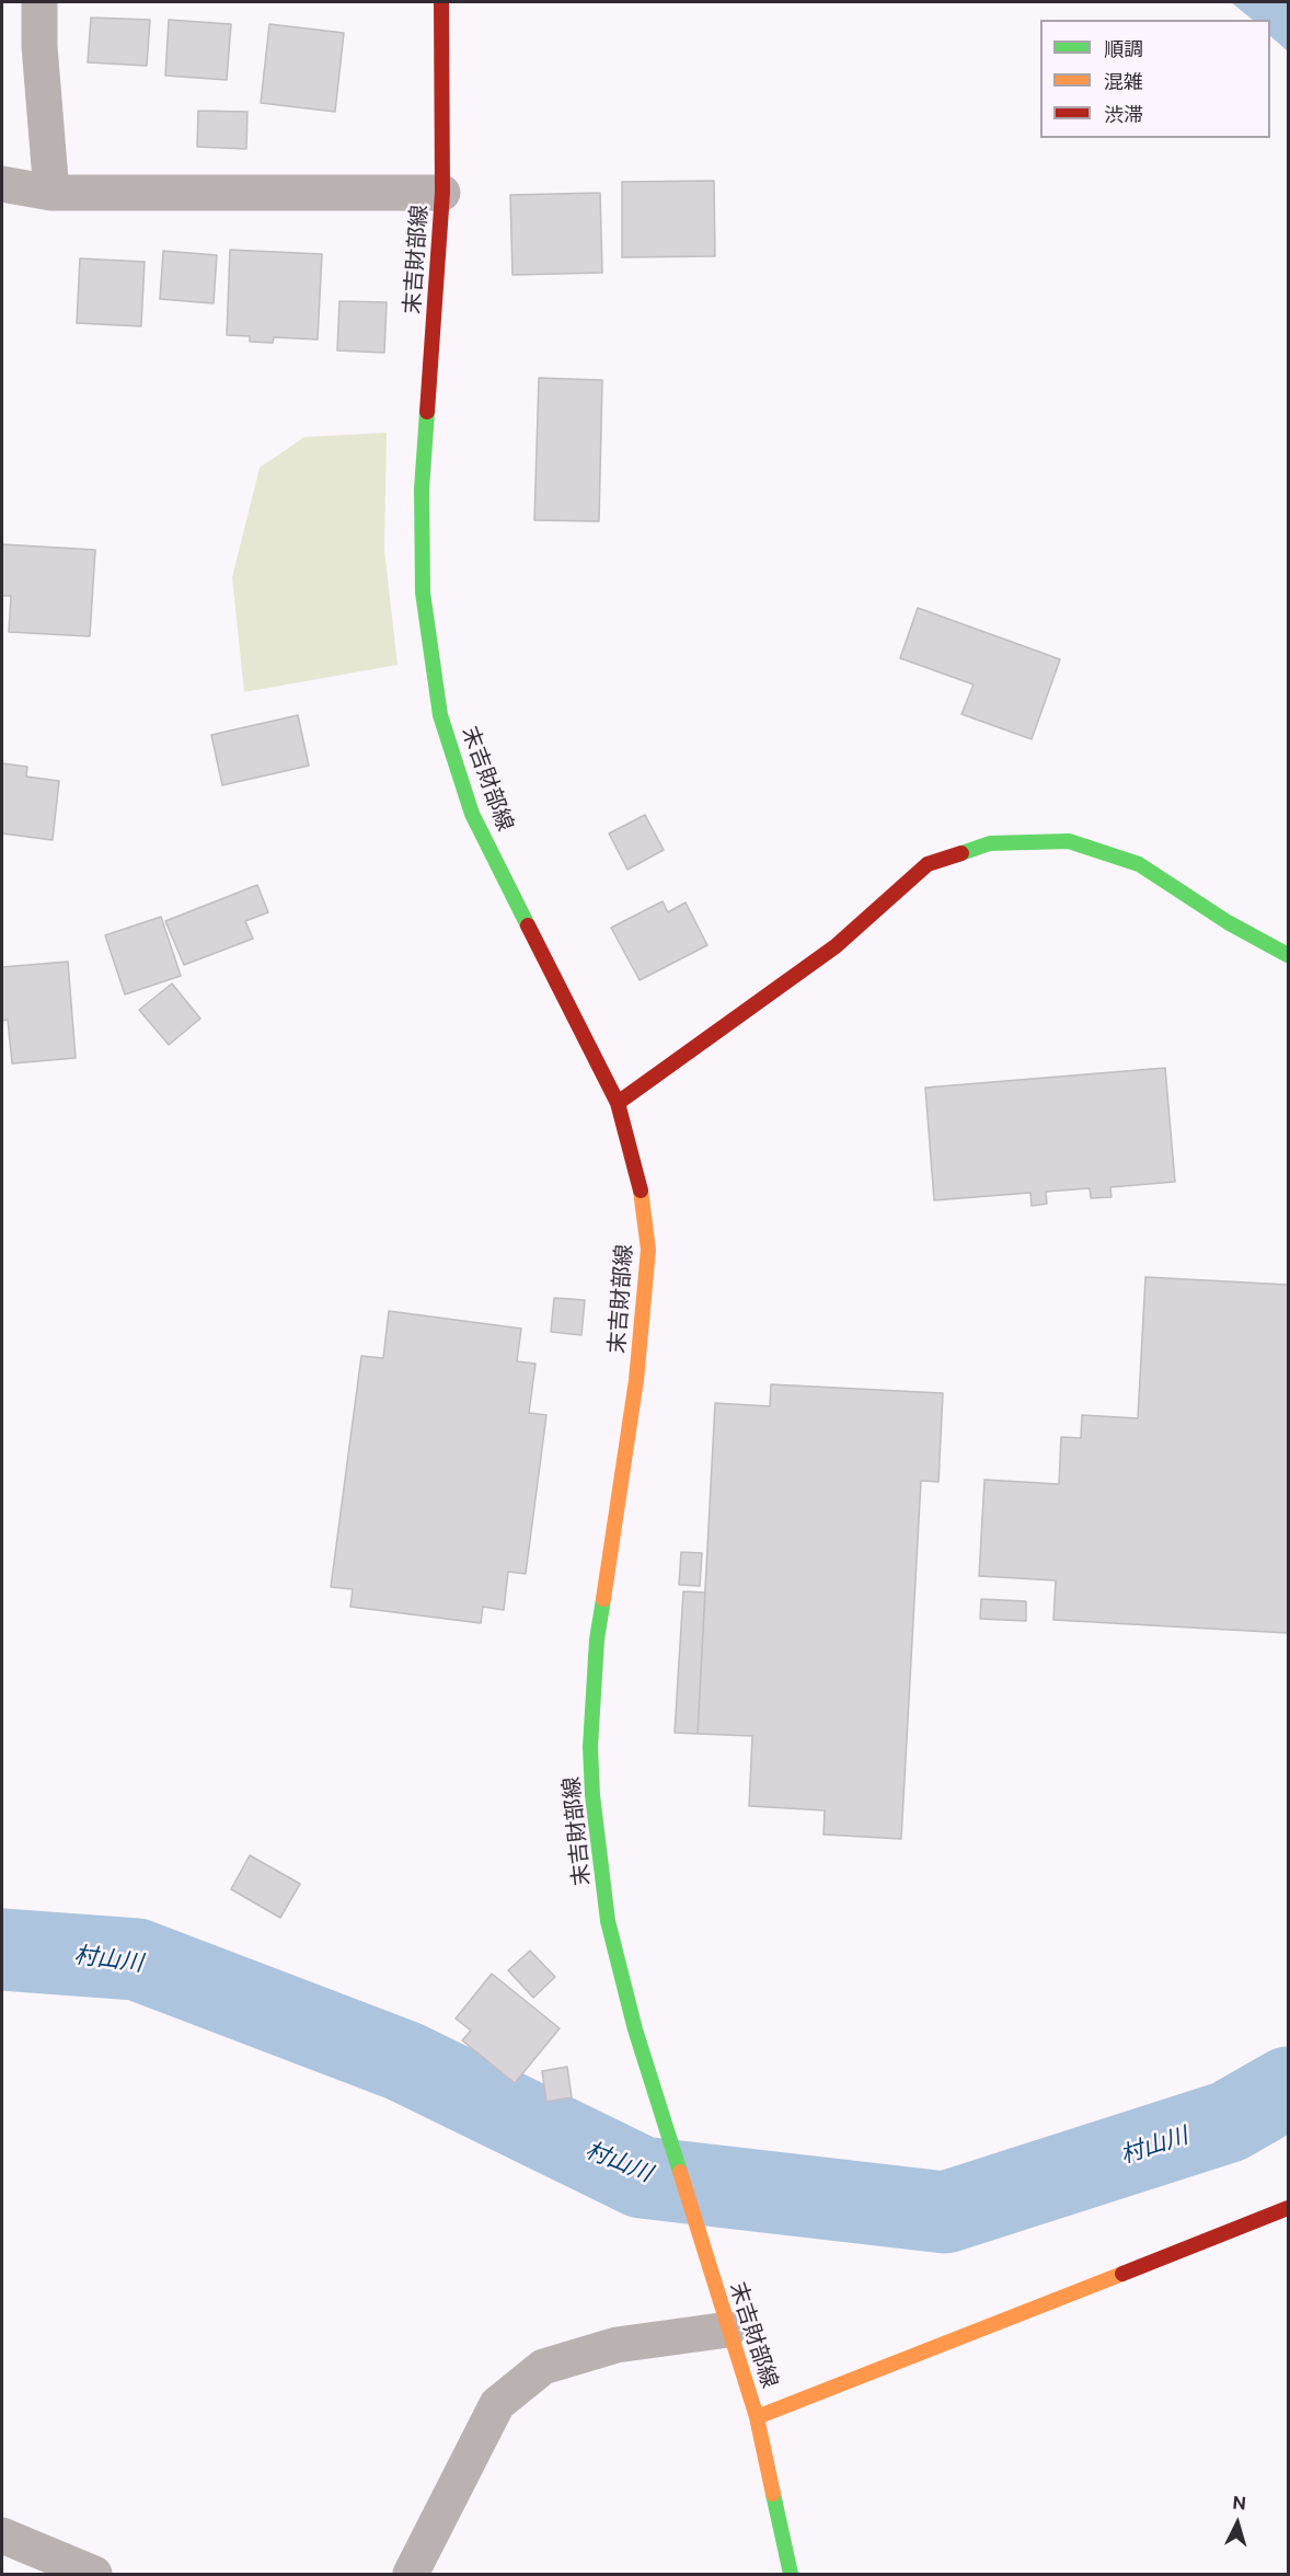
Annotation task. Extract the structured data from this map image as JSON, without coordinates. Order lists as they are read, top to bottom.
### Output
{
  "streets": {
    "main road": ["末吉財部線"]
  },
  "water": ["村山川"],
  "legend": ["順調", "混雑", "渋滞"],
  "north": "top"
}
